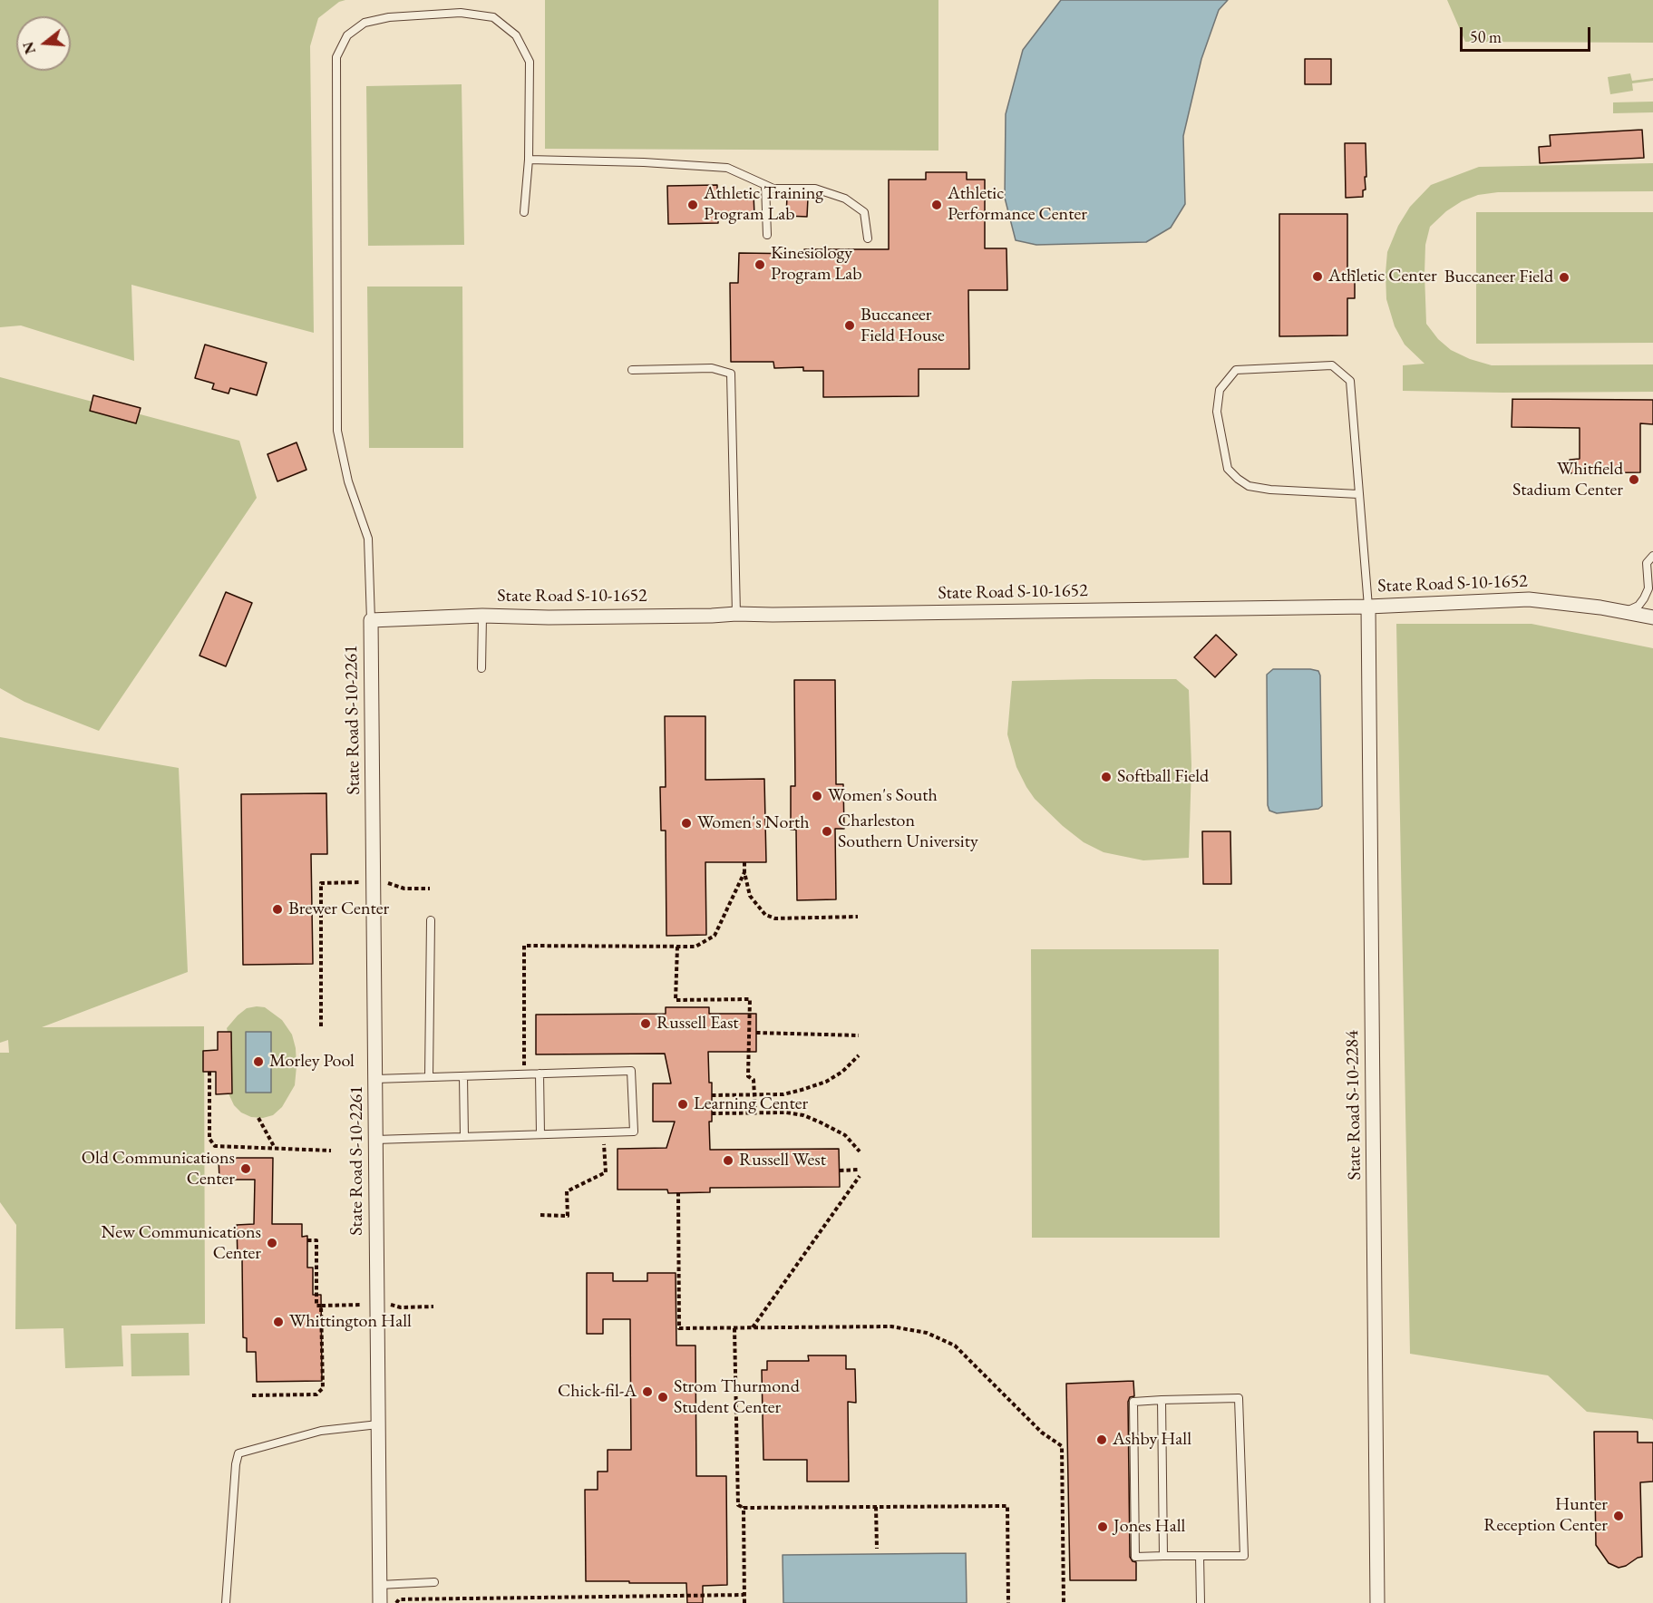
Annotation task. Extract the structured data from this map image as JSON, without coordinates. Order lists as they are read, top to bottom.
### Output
{
  "streets": {
    "street": ["State Road S-10-1652", "State Road S-10-2261", "State Road S-10-2284"]
  },
  "crossings": [
    ["State Road S-10-1652", "State Road S-10-2261"],
    ["State Road S-10-1652", "State Road S-10-2284"]
  ],
  "places": [
    "Athletic Training Program Lab",
    "Athletic Performance Center",
    "Kinesiology Program Lab",
    "Athletic Center",
    "Buccaneer Field",
    "Buccaneer Field House",
    "Whitfield Stadium Center",
    "Softball Field",
    "Women's South",
    "Women's North",
    "Charleston Southern University",
    "Brewer Center",
    "Russell East",
    "Morley Pool",
    "Learning Center",
    "Russell West",
    "Old Communications Center",
    "New Communications Center",
    "Whittington Hall",
    "Chick-fil-A",
    "Strom Thurmond Student Center",
    "Ashby Hall",
    "Hunter Reception Center",
    "Jones Hall"
  ],
  "scale_bar": "50 m",
  "north": "left"
}
